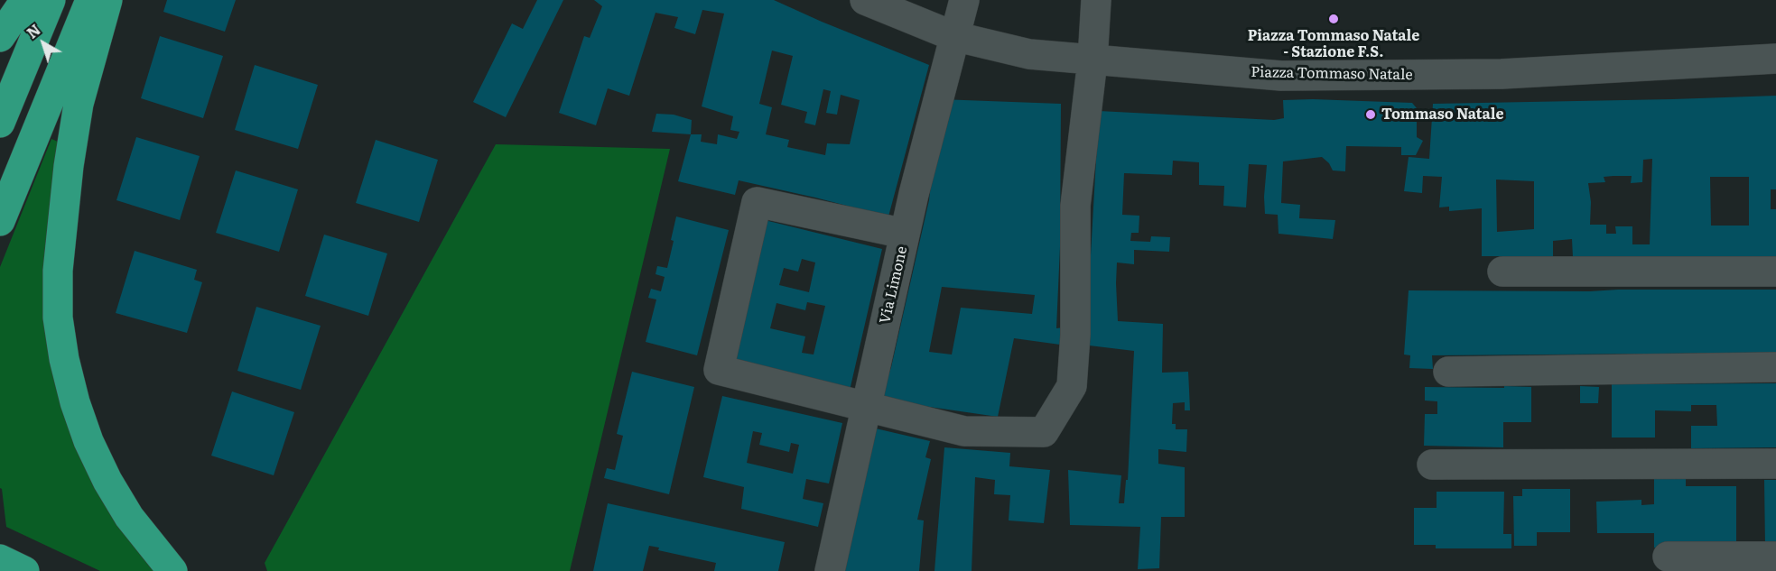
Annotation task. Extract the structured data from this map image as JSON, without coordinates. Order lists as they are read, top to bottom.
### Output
{
  "streets": {
    "street": ["Piazza Tommaso Natale", "Via Limone"]
  },
  "crossings": [
    ["Piazza Tommaso Natale", "Via Limone"]
  ],
  "places": ["Piazza Tommaso Natale - Stazione F.S.", "Tommaso Natale"],
  "north": "top left"
}
